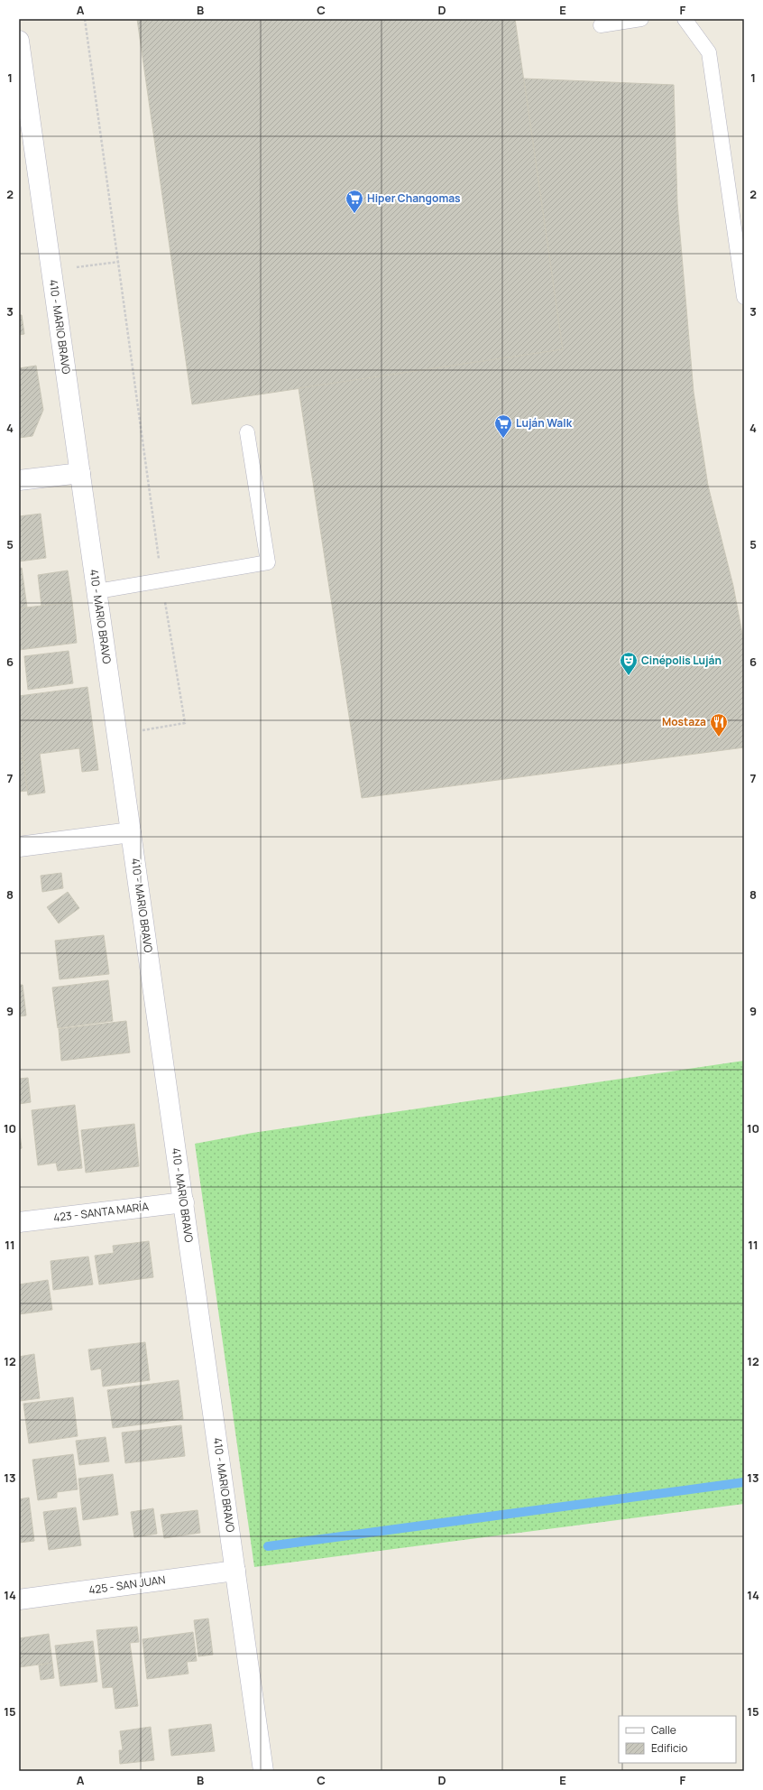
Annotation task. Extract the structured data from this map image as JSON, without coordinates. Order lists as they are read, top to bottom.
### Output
{
  "streets": {
    "street": ["410 - MARIO BRAVO", "423 - SANTA MARÍA", "425 - SAN JUAN"]
  },
  "crossings": [
    ["410 - MARIO BRAVO", "423 - SANTA MARÍA"],
    ["410 - MARIO BRAVO", "425 - SAN JUAN"]
  ],
  "places": {
    "supermarket": ["Hiper Changomas", "Luján Walk"],
    "theatre": ["Cinépolis Luján"],
    "restaurant": ["Mostaza"]
  },
  "legend": ["Calle", "Edificio"],
  "grid": {
    "columns": [
      "A",
      "B",
      "C",
      "D",
      "E",
      "F"
    ],
    "rows": [
      "1",
      "2",
      "3",
      "4",
      "5",
      "6",
      "7",
      "8",
      "9",
      "10",
      "11",
      "12",
      "13",
      "14",
      "15"
    ]
  }
}
